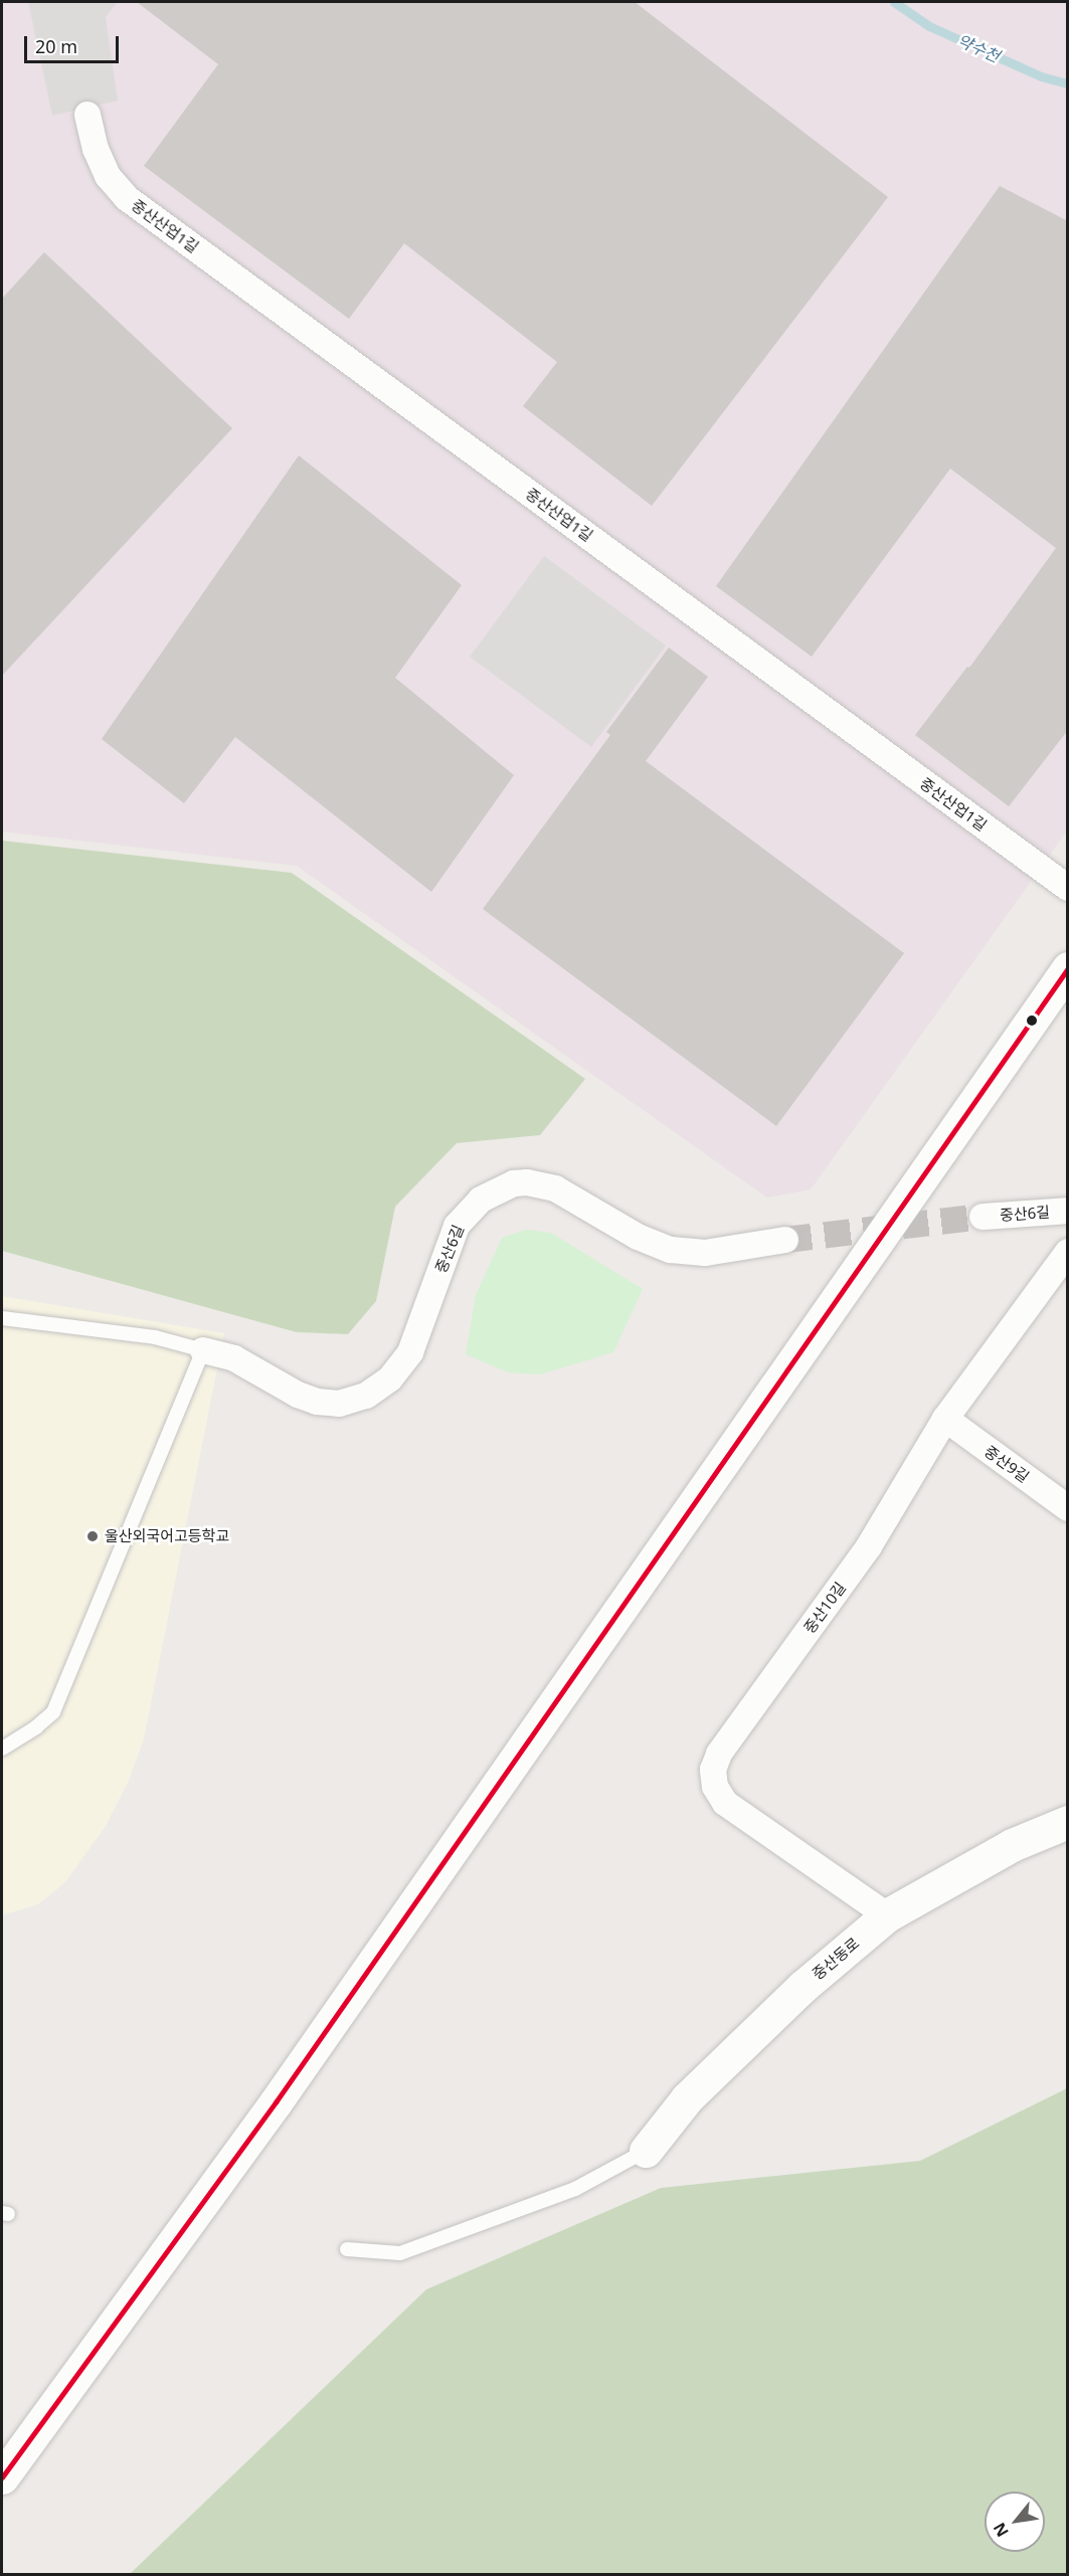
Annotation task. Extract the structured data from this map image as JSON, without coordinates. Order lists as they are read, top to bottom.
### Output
{
  "streets": {
    "street": [
      "중산산업1길",
      "중산6길",
      "중산9길",
      "중산10길",
      "중산동로"
    ]
  },
  "crossings": [
    ["중산9길", "중산10길"],
    ["중산10길", "중산동로"]
  ],
  "water": ["약수천"],
  "places": ["울산외국어고등학교"],
  "scale_bar": "20 m",
  "north": "bottom left"
}
